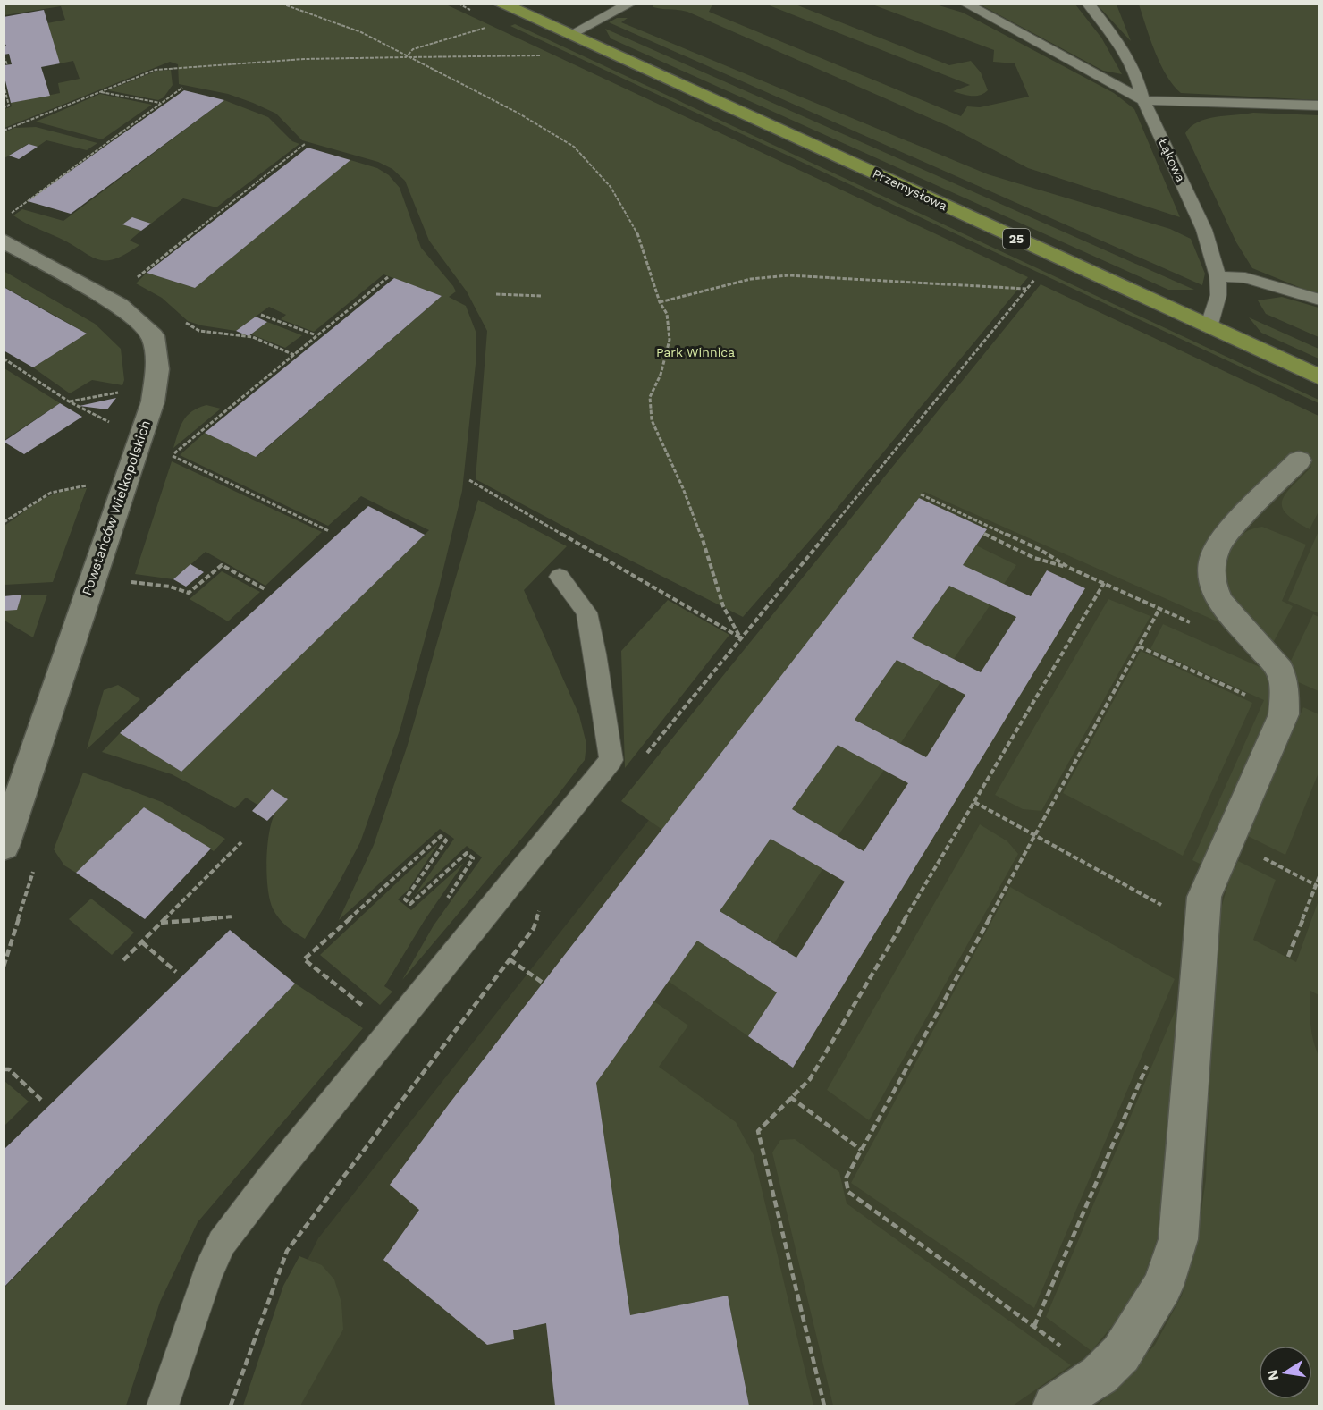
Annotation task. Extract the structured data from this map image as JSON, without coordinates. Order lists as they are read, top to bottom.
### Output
{
  "streets": {
    "main road": ["Przemysłowa", "25"],
    "street": ["Powstańców Wielkopolskich"],
    "lane": ["Łąkowa"]
  },
  "crossings": [
    ["Łąkowa", "Przemysłowa"]
  ],
  "parks": ["Park Winnica"],
  "north": "left"
}
